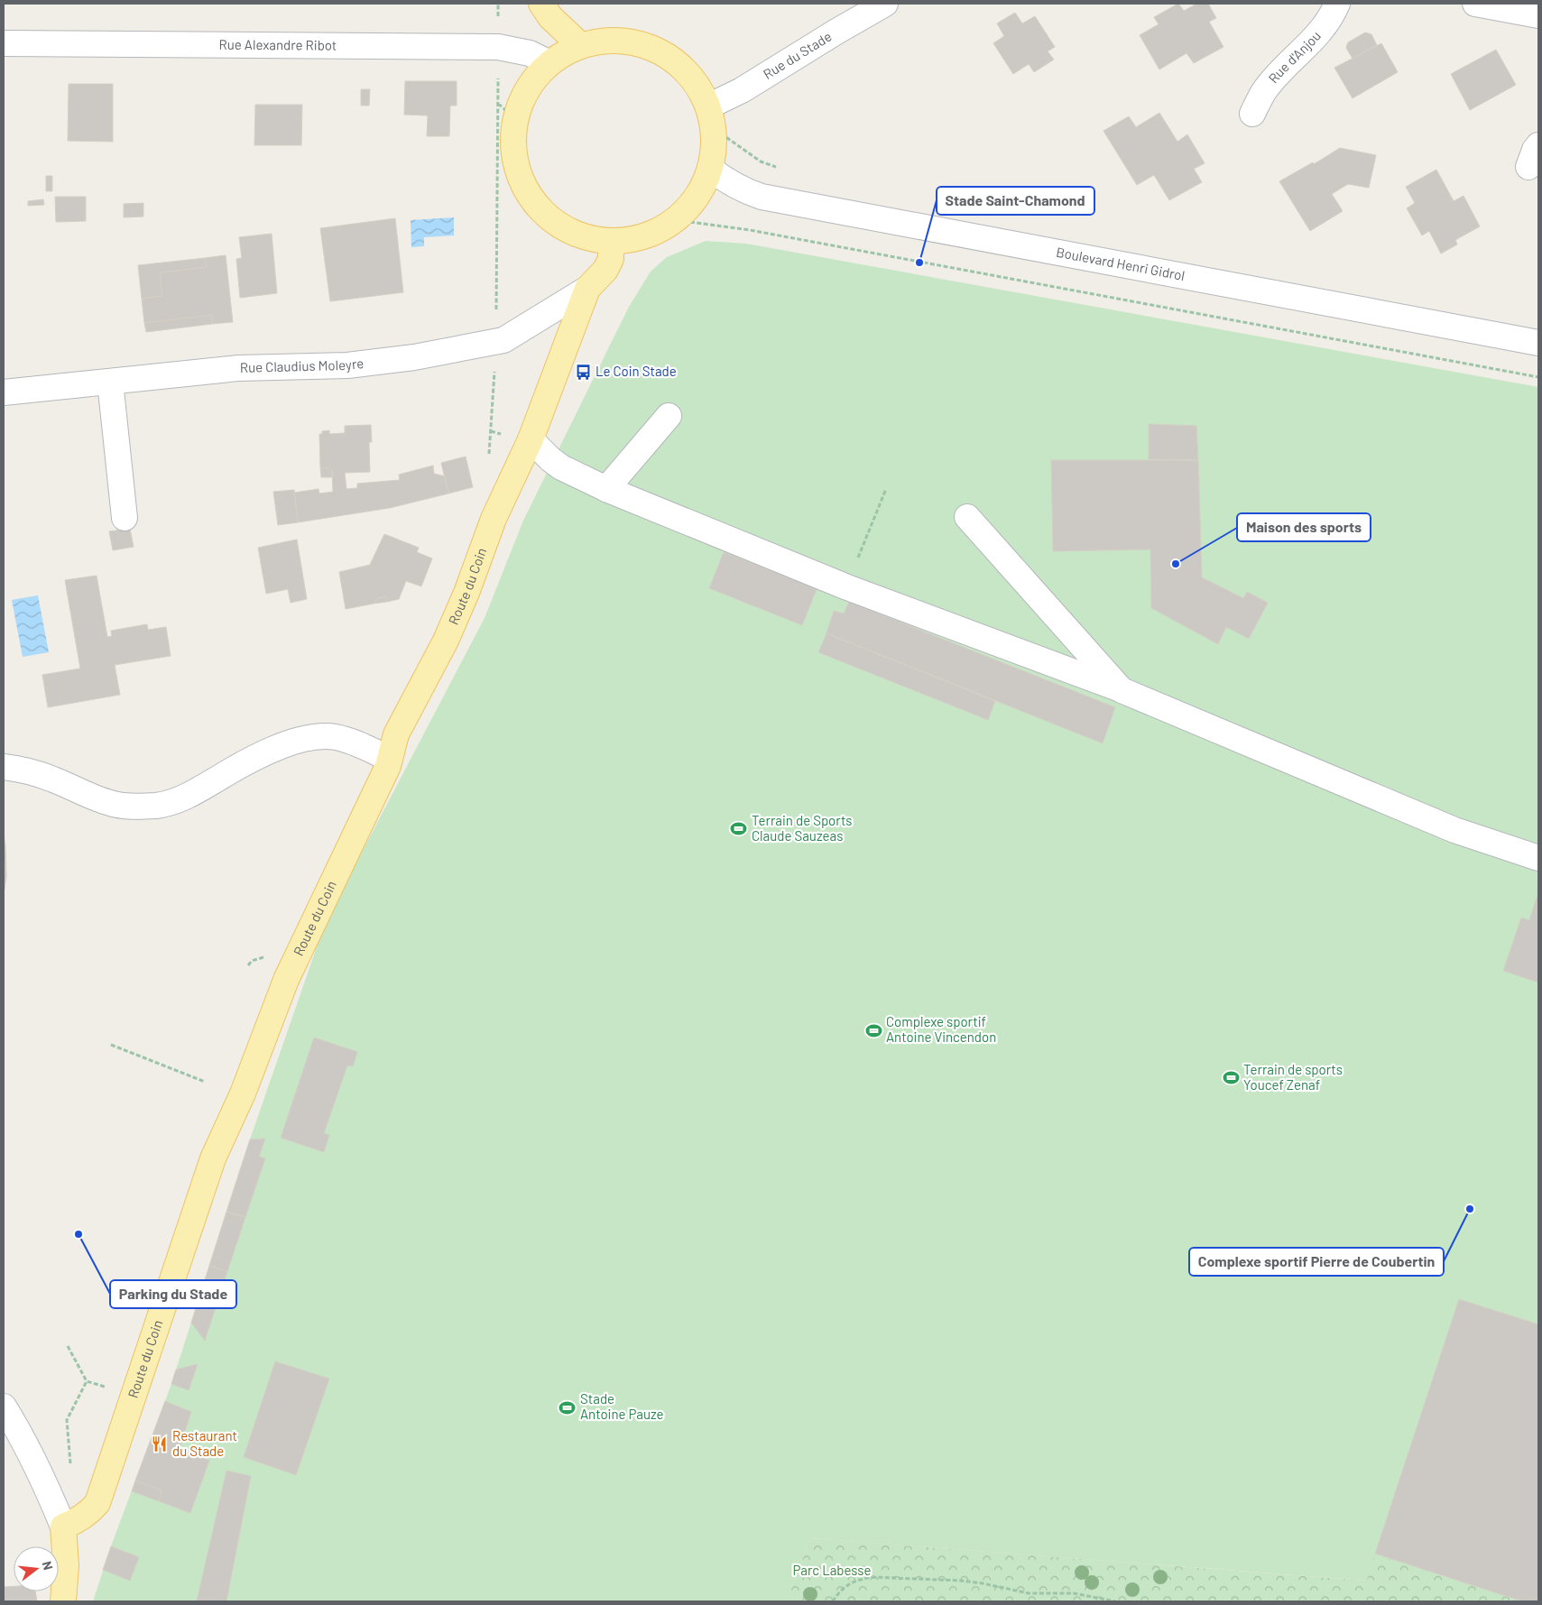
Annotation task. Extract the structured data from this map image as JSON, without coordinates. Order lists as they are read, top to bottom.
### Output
{
  "streets": {
    "main road": ["Route du Coin"],
    "street": [
      "Rue Alexandre Ribot",
      "Rue du Stade",
      "Rue d'Anjou",
      "Boulevard Henri Gidrol",
      "Rue Claudius Moleyre"
    ]
  },
  "crossings": [
    ["Rue Claudius Moleyre", "Route du Coin"]
  ],
  "parks": ["Parc Labesse"],
  "places": {
    "other": [
      "Stade Saint-Chamond",
      "Maison des sports",
      "Complexe sportif Pierre de Coubertin",
      "Parking du Stade"
    ],
    "bus stop": ["Le Coin Stade"],
    "sports": [
      "Terrain de Sports Claude Sauzeas",
      "Complexe sportif Antoine Vincendon",
      "Terrain de sports Youcef Zenaf",
      "Stade Antoine Pauze"
    ],
    "restaurant": ["Restaurant du Stade"]
  },
  "north": "right"
}
